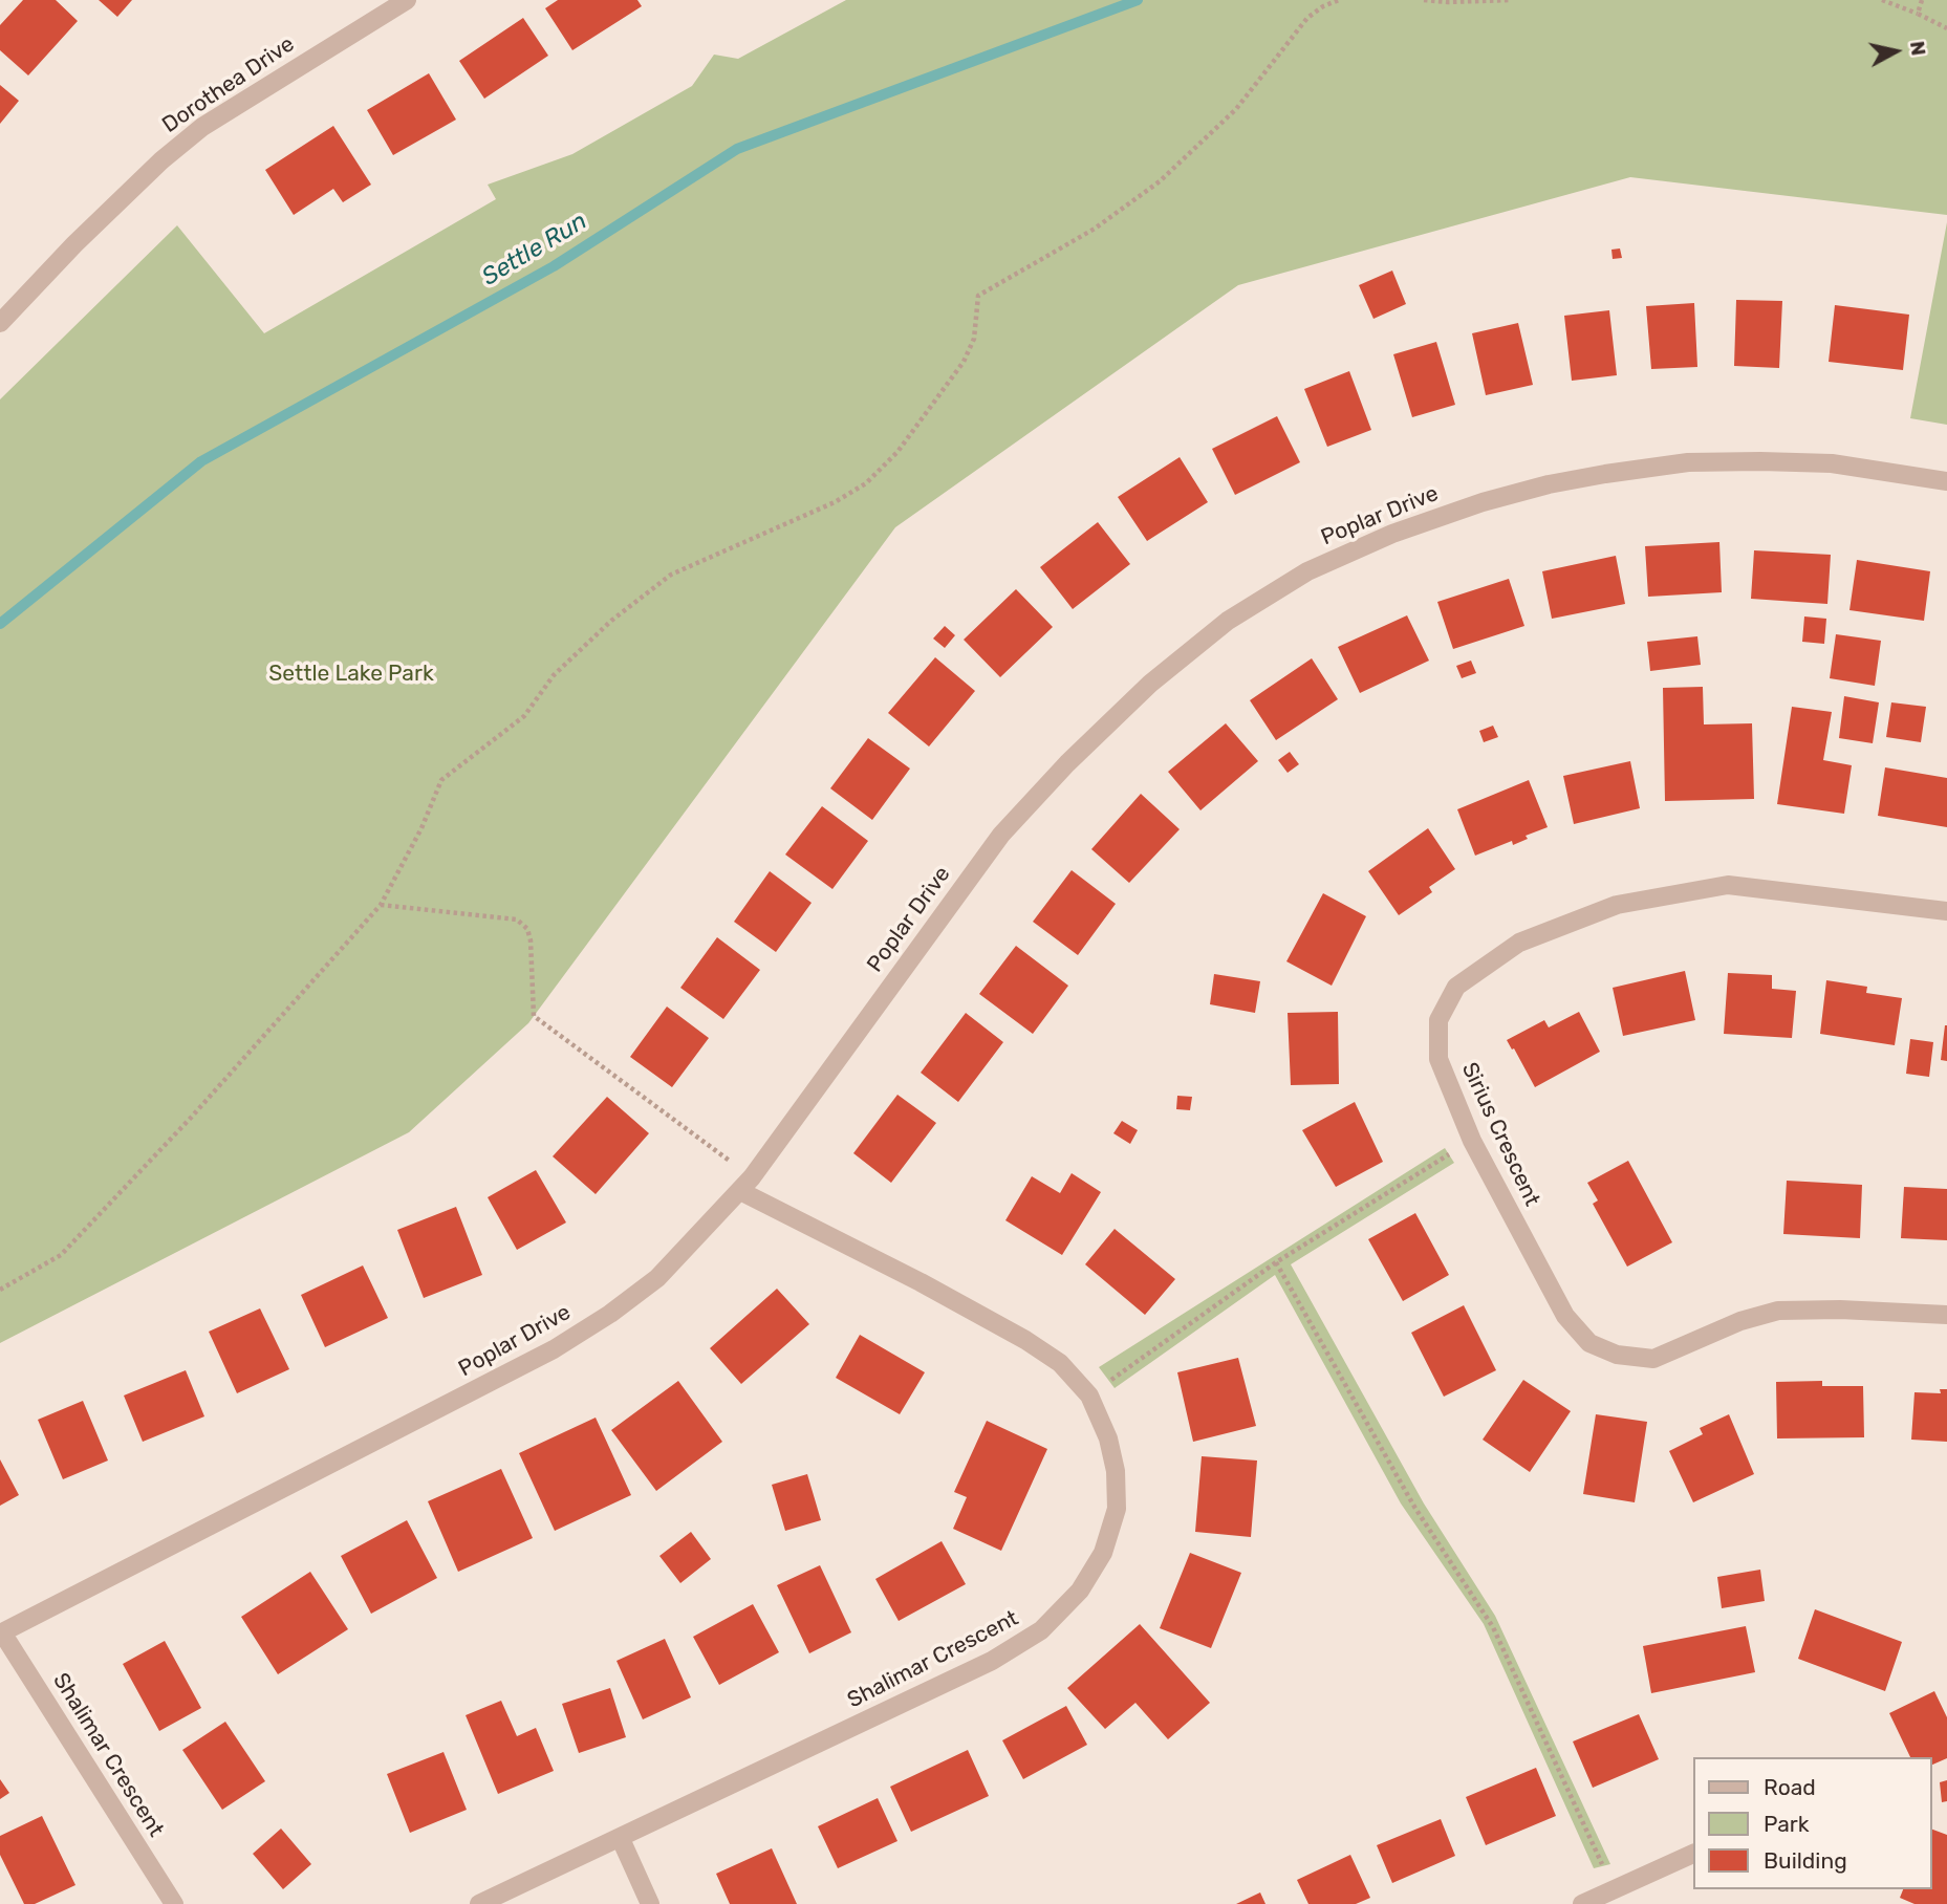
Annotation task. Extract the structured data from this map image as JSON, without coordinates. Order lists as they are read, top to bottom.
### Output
{
  "streets": {
    "street": [
      "Dorothea Drive",
      "Poplar Drive",
      "Sirius Crescent",
      "Shalimar Crescent"
    ]
  },
  "crossings": [
    ["Poplar Drive", "Shalimar Crescent"]
  ],
  "water": ["Settle Run"],
  "parks": ["Settle Lake Park"],
  "legend": ["Road", "Park", "Building"],
  "north": "right"
}
